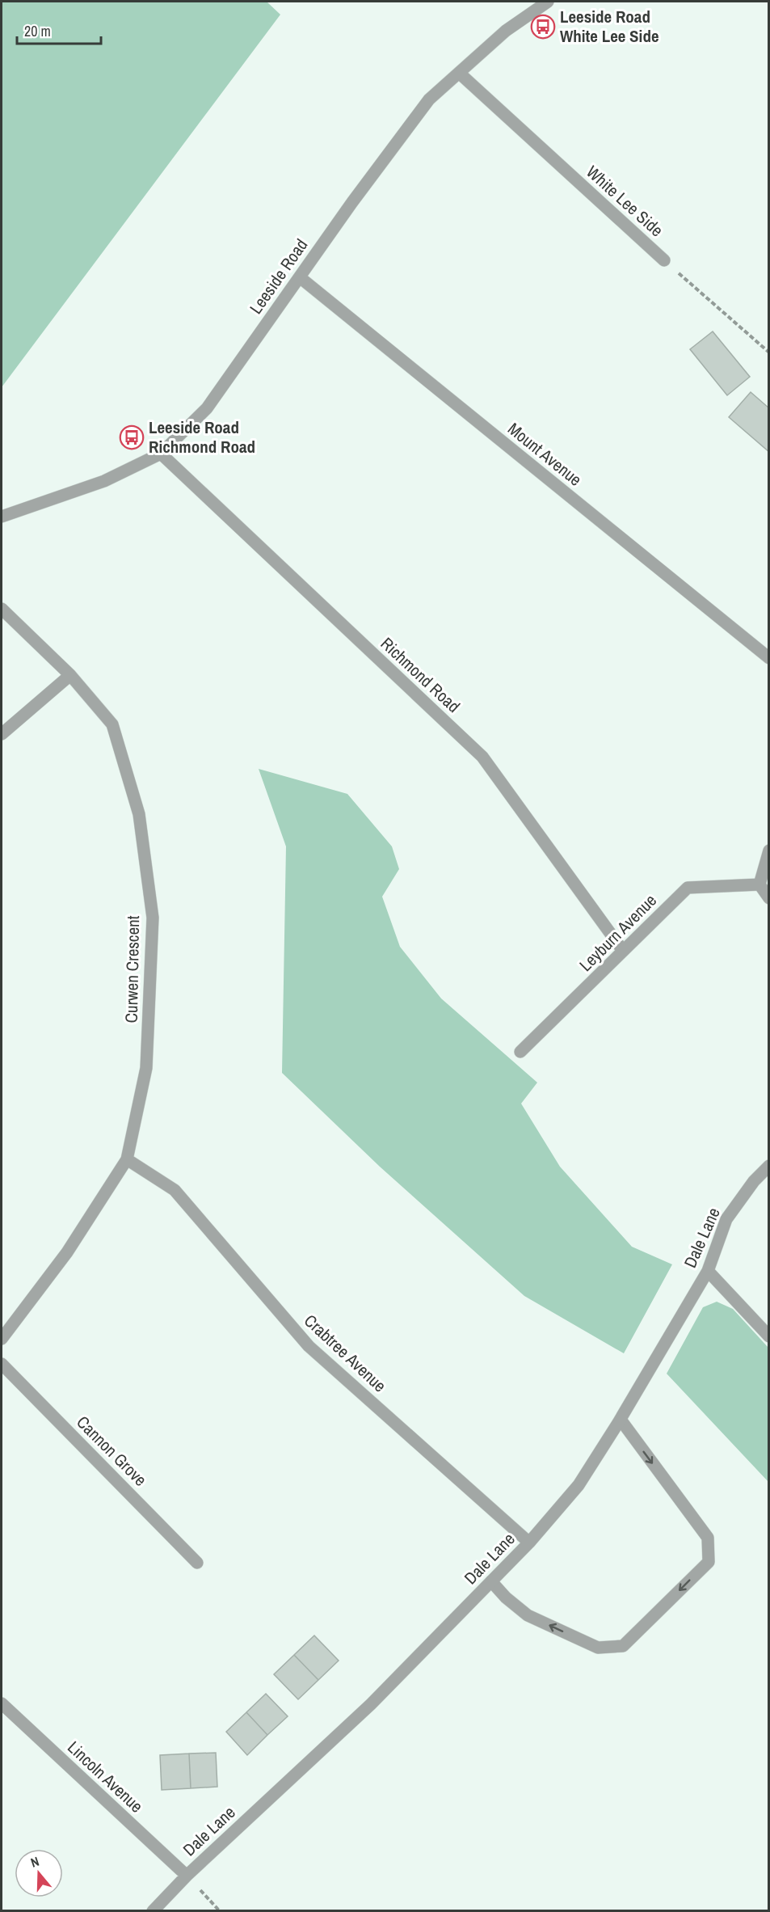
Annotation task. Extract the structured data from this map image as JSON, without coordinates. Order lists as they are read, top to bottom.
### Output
{
  "streets": {
    "street": [
      "White Lee Side",
      "Leeside Road",
      "Mount Avenue",
      "Richmond Road",
      "Leyburn Avenue",
      "Curwen Crescent",
      "Dale Lane",
      "Crabtree Avenue",
      "Cannon Grove",
      "Lincoln Avenue"
    ]
  },
  "crossings": [
    ["White Lee Side", "Leeside Road"],
    ["Leeside Road", "Mount Avenue"],
    ["Leeside Road", "Richmond Road"],
    ["Richmond Road", "Leyburn Avenue"],
    ["Curwen Crescent", "Crabtree Avenue"],
    ["Dale Lane", "Crabtree Avenue"],
    ["Dale Lane", "Lincoln Avenue"]
  ],
  "places": {
    "bus stop": ["Leeside Road White Lee Side", "Leeside Road Richmond Road"]
  },
  "scale_bar": "20 m",
  "north": "top"
}
